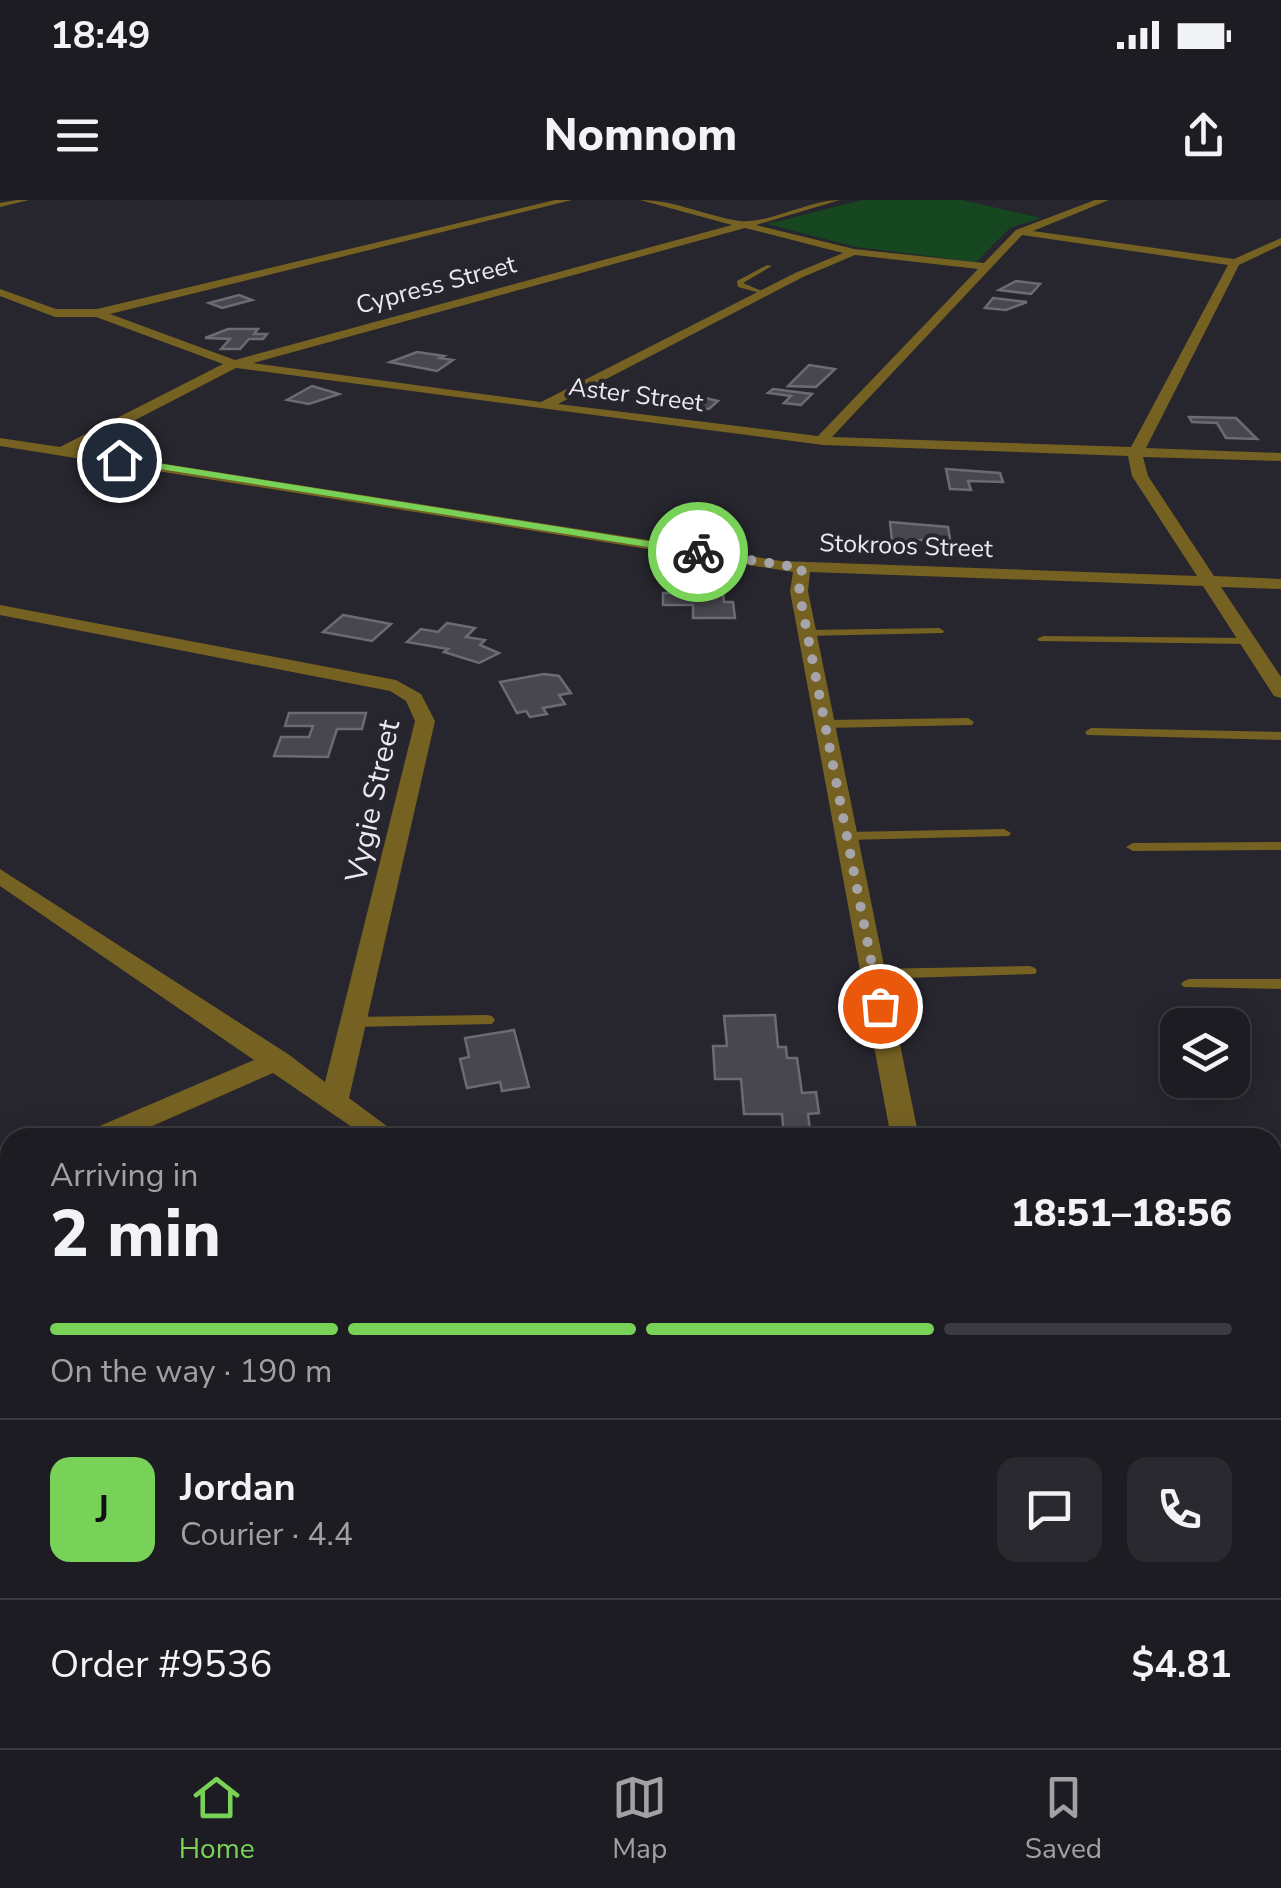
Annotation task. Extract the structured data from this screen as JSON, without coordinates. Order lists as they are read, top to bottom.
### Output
{
  "streets": {
    "street": [
      "Cypress Street",
      "Aster Street",
      "Stokroos Street",
      "Vygie Street"
    ]
  },
  "crossings": [
    ["Cypress Street", "Aster Street"],
    ["Cypress Street", "Stokroos Street"]
  ],
  "page": {
    "status": "18:49",
    "header": "Nomnom",
    "heading": ["2 min", "Arriving in", "18:51–18:56"],
    "panel": [
      "Jordan",
      "Courier · 4.4",
      "Order #9536",
      "$4.81"
    ],
    "bar": "On the way · 190 m",
    "round": "J",
    "tabs": ["Home", "Map", "Saved"]
  }
}
